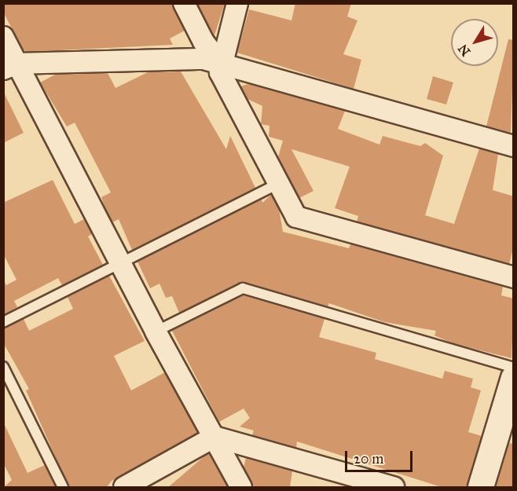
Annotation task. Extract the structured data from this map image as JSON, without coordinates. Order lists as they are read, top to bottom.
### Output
{
  "scale_bar": "20 m",
  "north": "bottom left"
}
